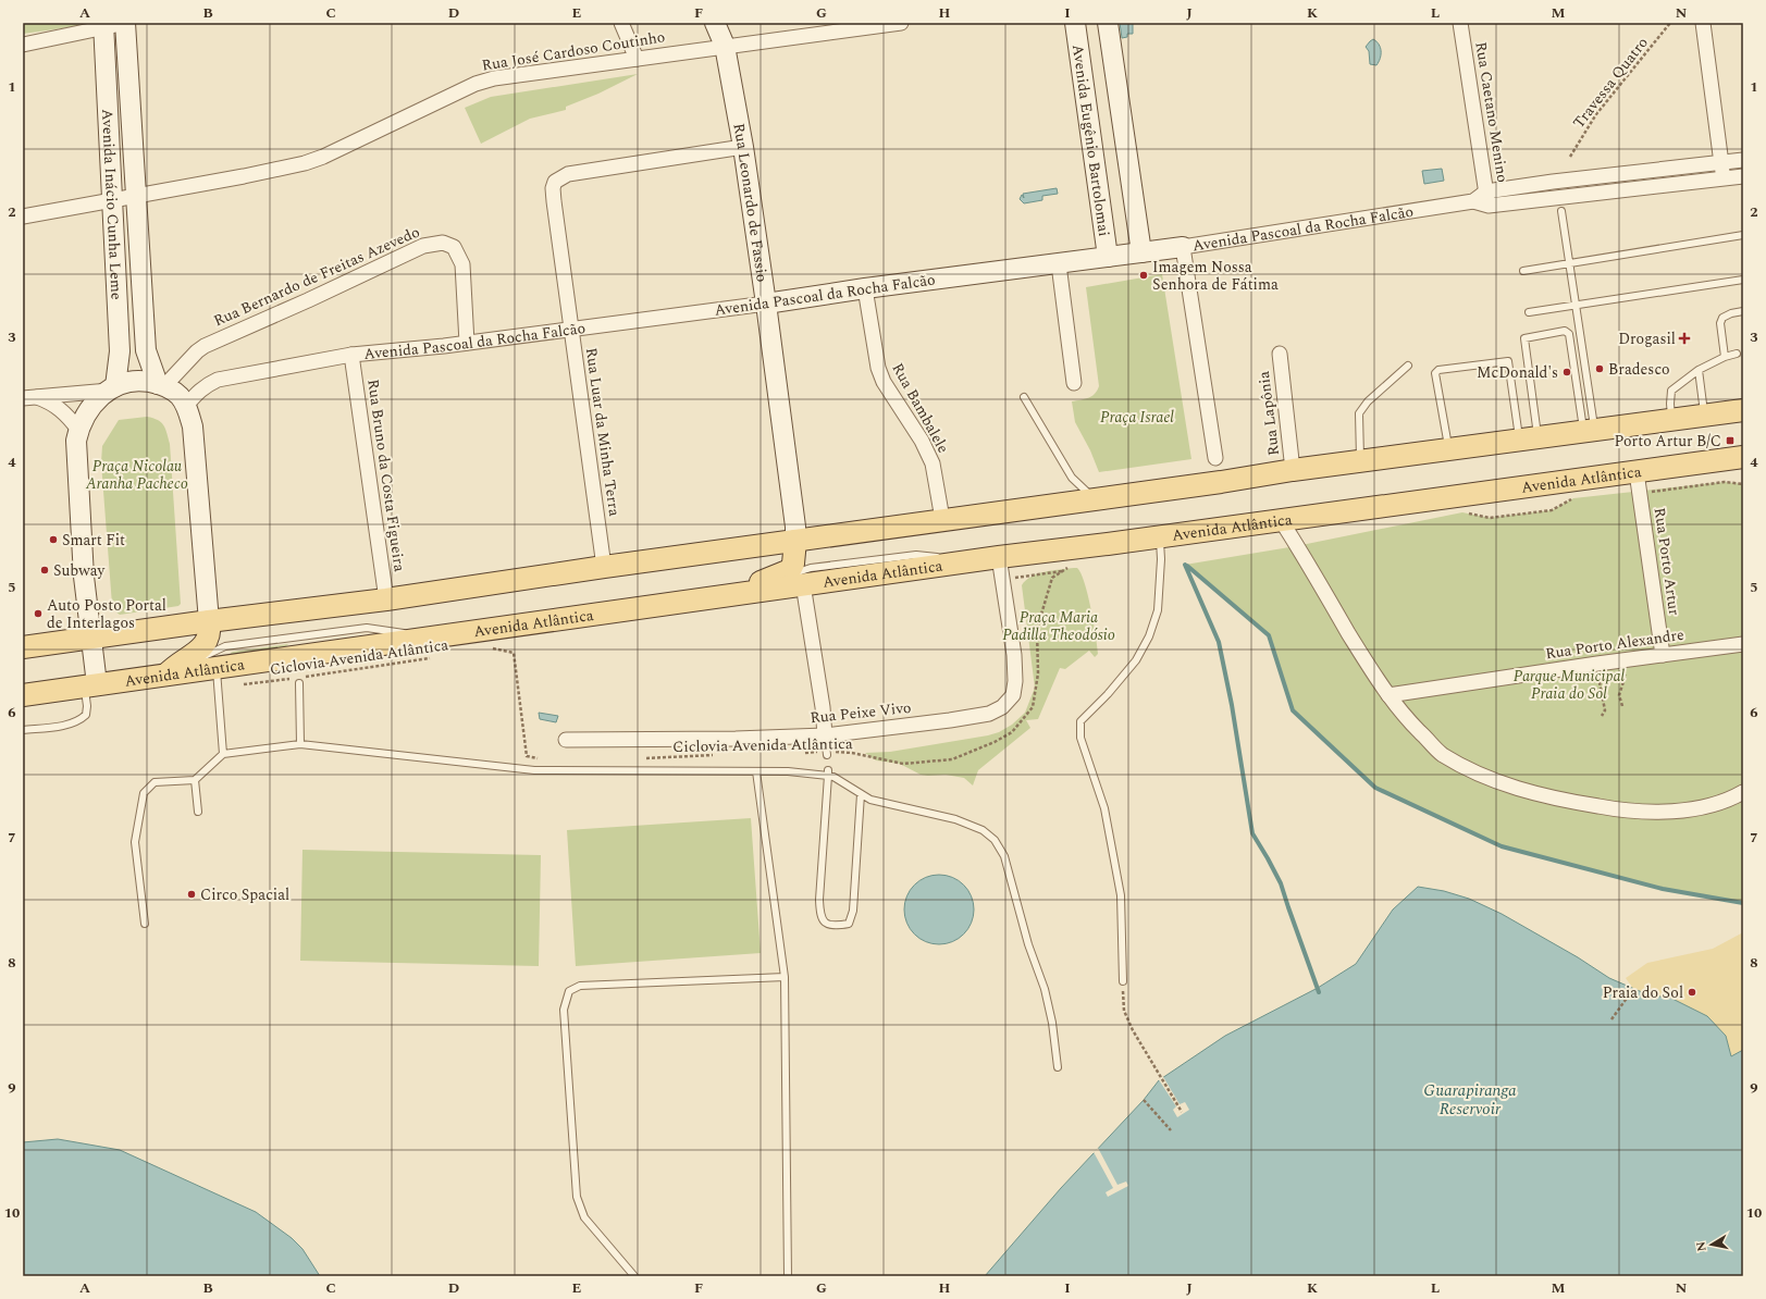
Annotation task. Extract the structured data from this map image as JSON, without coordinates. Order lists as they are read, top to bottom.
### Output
{
  "streets": {
    "main road": ["Avenida Atlântica"],
    "street": [
      "Rua José Cardoso Coutinho",
      "Rua Caetano Menino",
      "Avenida Eugênio Bartolomai",
      "Rua Leonardo de Fassio",
      "Avenida Inácio Cunha Leme",
      "Avenida Pascoal da Rocha Falcão",
      "Rua Bernardo de Freitas Azevedo",
      "Rua Bambalele",
      "Rua Lapônia",
      "Rua Luar da Minha Terra",
      "Rua Bruno da Costa Figueira",
      "Rua Porto Artur",
      "Rua Porto Alexandre",
      "Rua Peixe Vivo"
    ],
    "path": ["Travessa Quatro", "Ciclovia Avenida Atlântica"]
  },
  "crossings": [
    ["Rua José Cardoso Coutinho", "Rua Leonardo de Fassio"],
    ["Rua José Cardoso Coutinho", "Avenida Inácio Cunha Leme"],
    ["Rua Caetano Menino", "Avenida Pascoal da Rocha Falcão"],
    ["Avenida Eugênio Bartolomai", "Avenida Pascoal da Rocha Falcão"],
    ["Rua Leonardo de Fassio", "Avenida Pascoal da Rocha Falcão"],
    ["Rua Leonardo de Fassio", "Rua Luar da Minha Terra"],
    ["Avenida Inácio Cunha Leme", "Avenida Pascoal da Rocha Falcão"],
    ["Avenida Inácio Cunha Leme", "Rua Bernardo de Freitas Azevedo"],
    ["Avenida Pascoal da Rocha Falcão", "Rua Bernardo de Freitas Azevedo"],
    ["Avenida Pascoal da Rocha Falcão", "Rua Bambalele"],
    ["Avenida Pascoal da Rocha Falcão", "Rua Luar da Minha Terra"],
    ["Avenida Pascoal da Rocha Falcão", "Rua Bruno da Costa Figueira"],
    ["Avenida Atlântica", "Rua Porto Artur"],
    ["Avenida Atlântica", "Ciclovia Avenida Atlântica"],
    ["Avenida Atlântica", "Rua Peixe Vivo"],
    ["Rua Porto Artur", "Rua Porto Alexandre"]
  ],
  "water": ["Guarapiranga Reservoir"],
  "parks": [
    "Praça Israel",
    "Praça Nicolau Aranha Pacheco",
    "Praça Maria Padilla Theodósio",
    "Parque Municipal Praia do Sol"
  ],
  "places": {
    "other": [
      "Imagem Nossa Senhora de Fátima",
      "Bradesco",
      "McDonald's",
      "Smart Fit",
      "Subway",
      "Auto Posto Portal de Interlagos",
      "Circo Spacial",
      "Praia do Sol"
    ],
    "health": ["Drogasil"],
    "transit": ["Porto Artur B/C"]
  },
  "north": "left",
  "grid": {
    "columns": [
      "A",
      "B",
      "C",
      "D",
      "E",
      "F",
      "G",
      "H",
      "I",
      "J",
      "K",
      "L",
      "M",
      "N"
    ],
    "rows": [
      "1",
      "2",
      "3",
      "4",
      "5",
      "6",
      "7",
      "8",
      "9",
      "10"
    ]
  }
}
